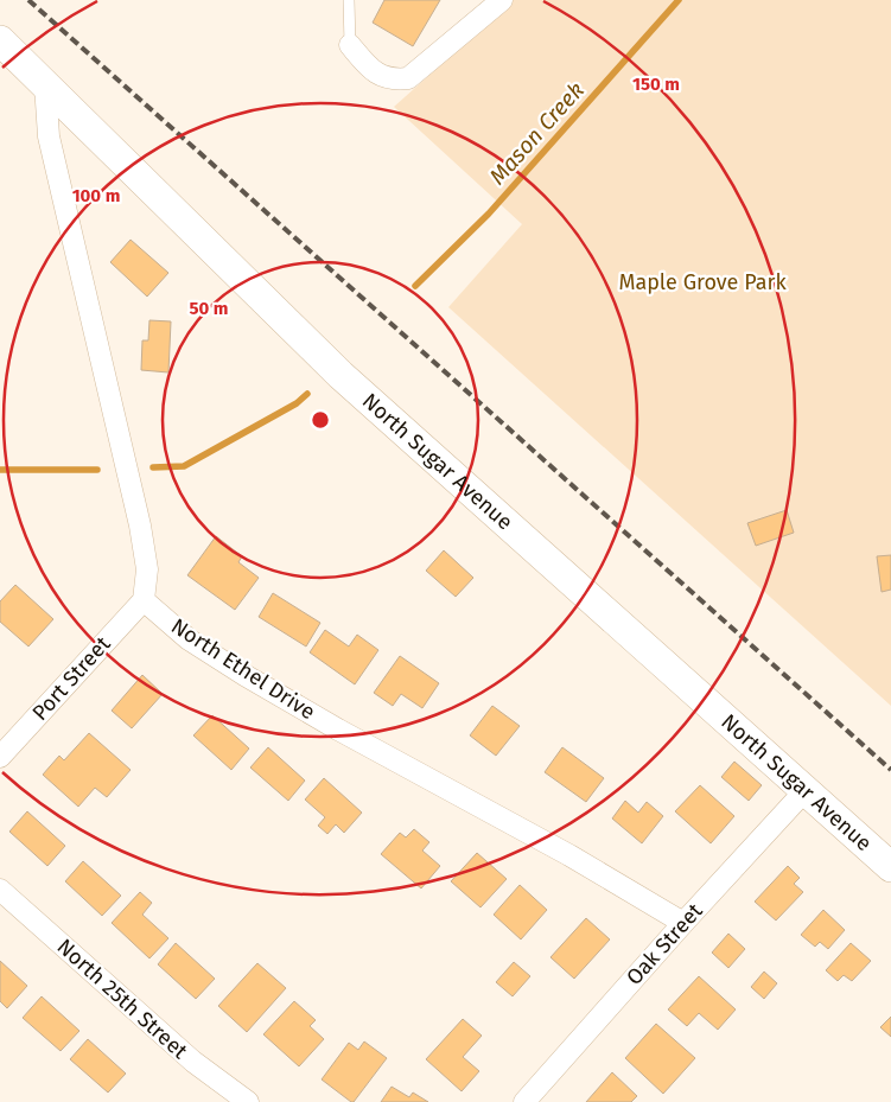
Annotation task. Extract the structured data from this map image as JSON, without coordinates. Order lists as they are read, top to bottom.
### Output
{
  "streets": {
    "street": [
      "North Sugar Avenue",
      "North Ethel Drive",
      "Port Street",
      "Oak Street",
      "North 25th Street"
    ]
  },
  "crossings": [
    ["North Sugar Avenue", "Oak Street"],
    ["North Ethel Drive", "Port Street"],
    ["North Ethel Drive", "Oak Street"]
  ],
  "water": ["Mason Creek"],
  "parks": ["Maple Grove Park"],
  "rings": ["150 m", "100 m", "50 m"]
}
